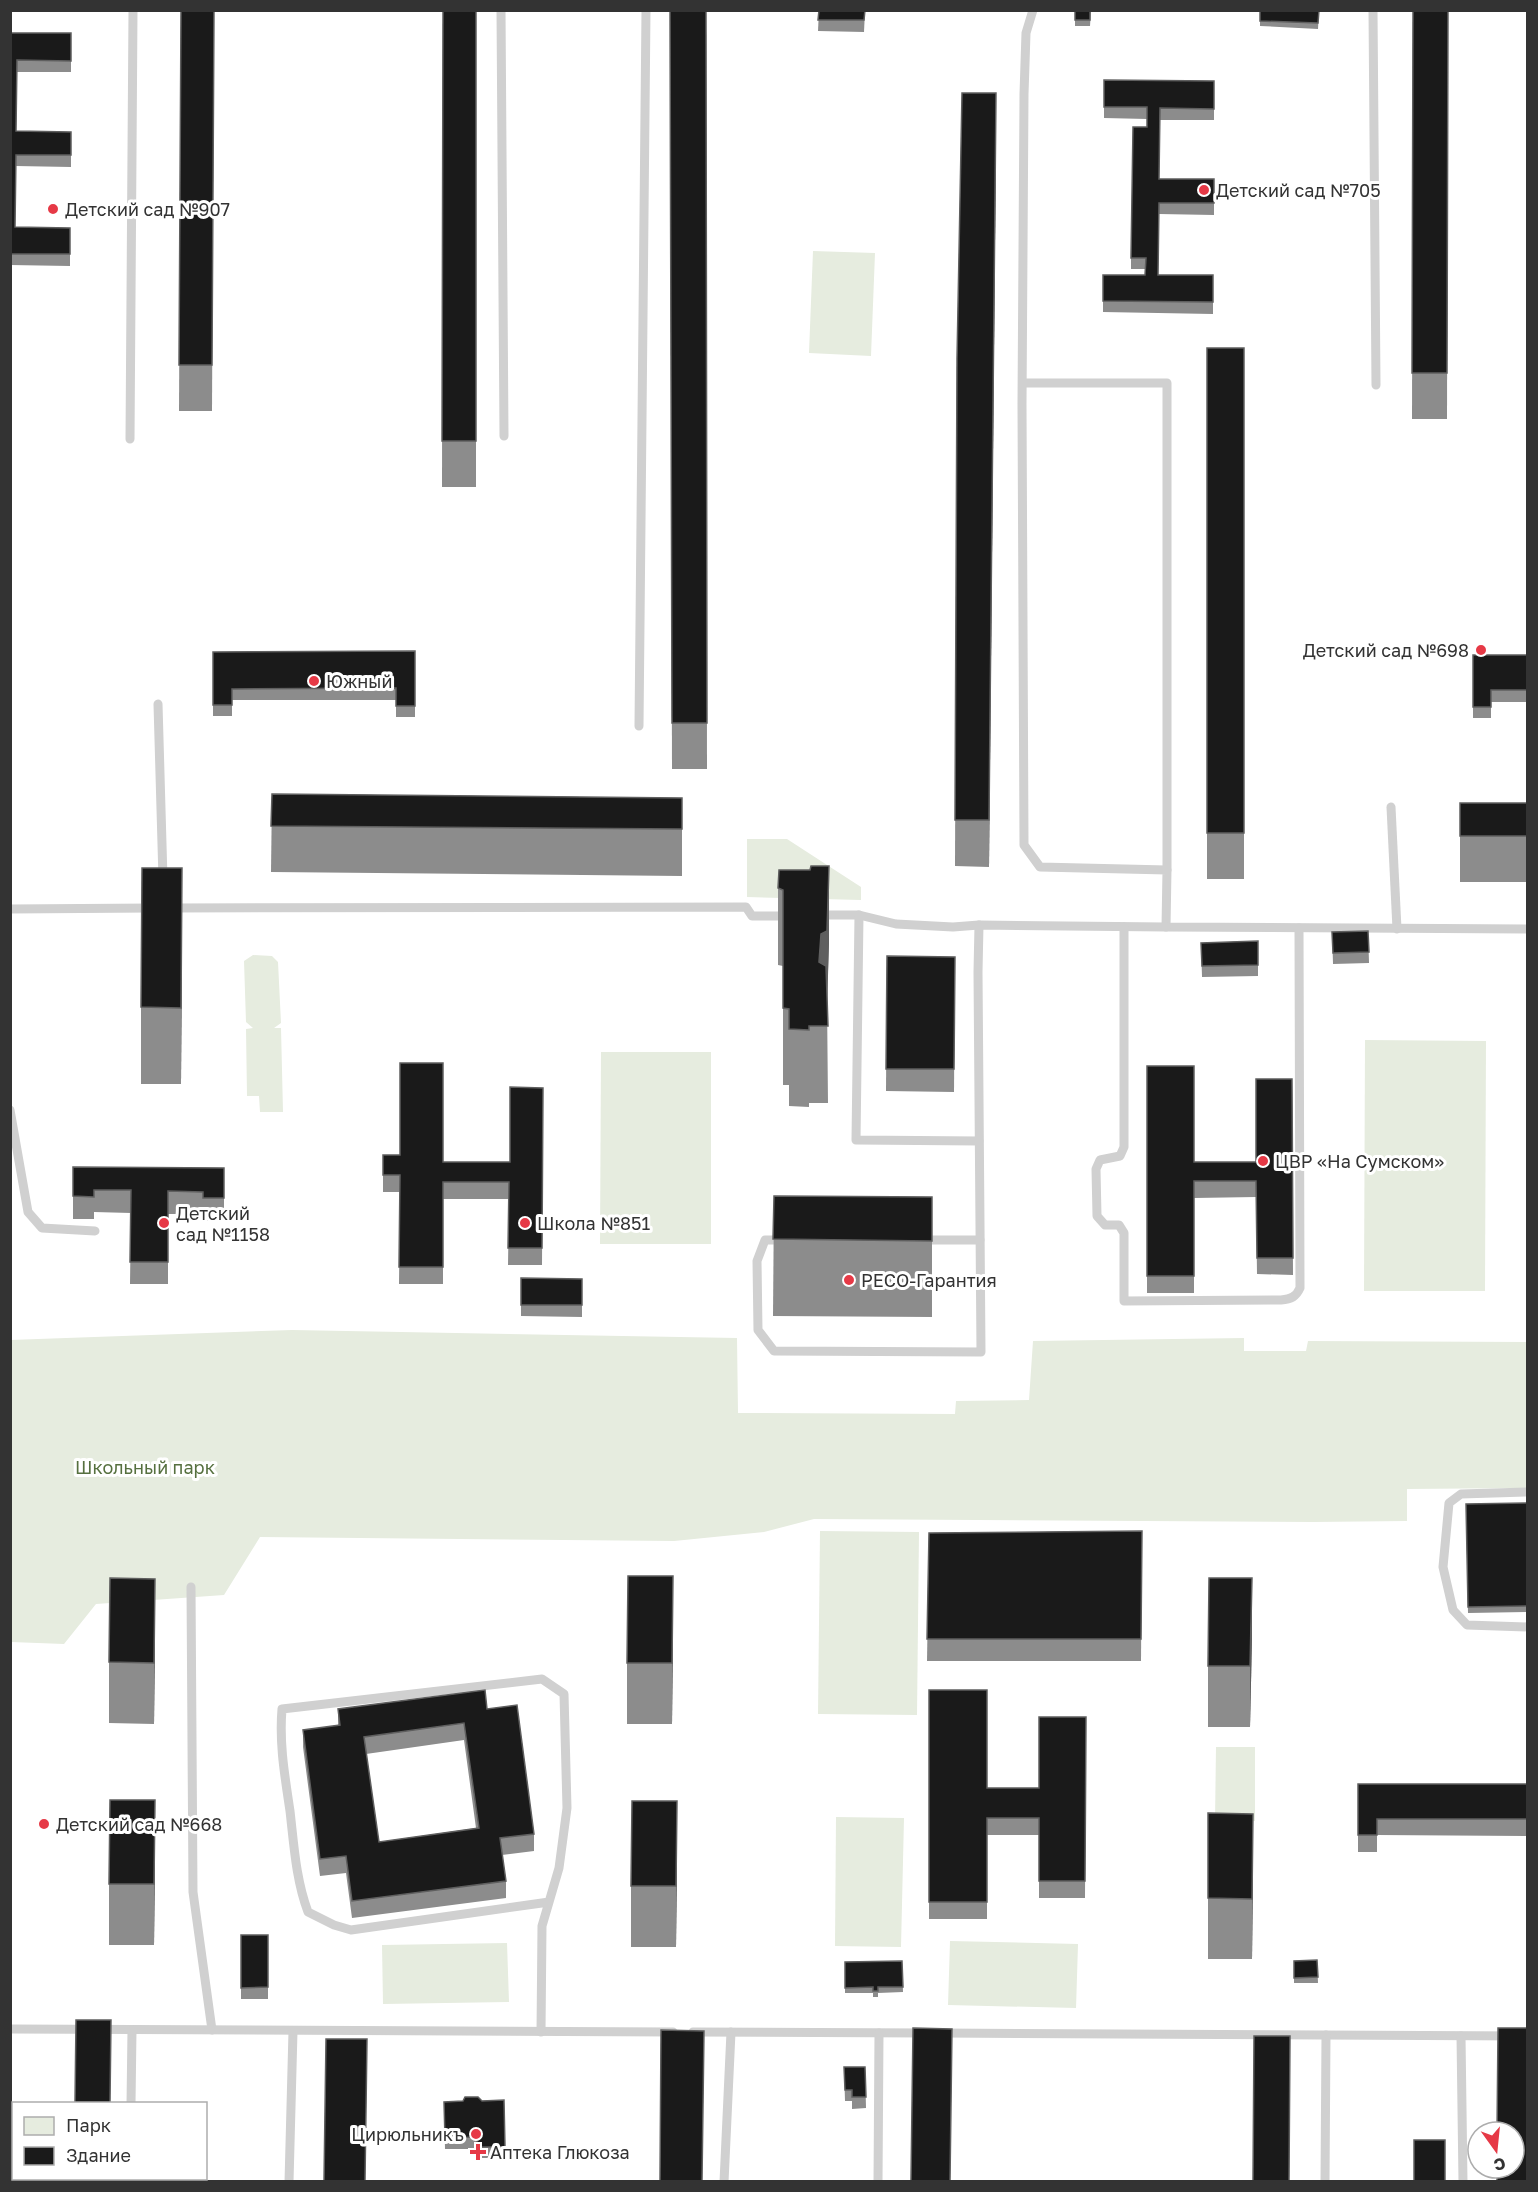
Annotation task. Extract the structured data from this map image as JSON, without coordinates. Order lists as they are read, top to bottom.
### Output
{
  "parks": ["Школьный парк"],
  "places": {
    "other": [
      "Детский сад №705",
      "Детский сад №907",
      "Детский сад №698",
      "Южный",
      "ЦВР «На Сумском»",
      "Детский сад №1158",
      "Школа №851",
      "РЕСО-Гарантия",
      "Детский сад №668",
      "Цирюльникъ"
    ],
    "health": ["Аптека Глюкоза"]
  },
  "legend": ["Парк", "Здание"],
  "north": "bottom"
}
